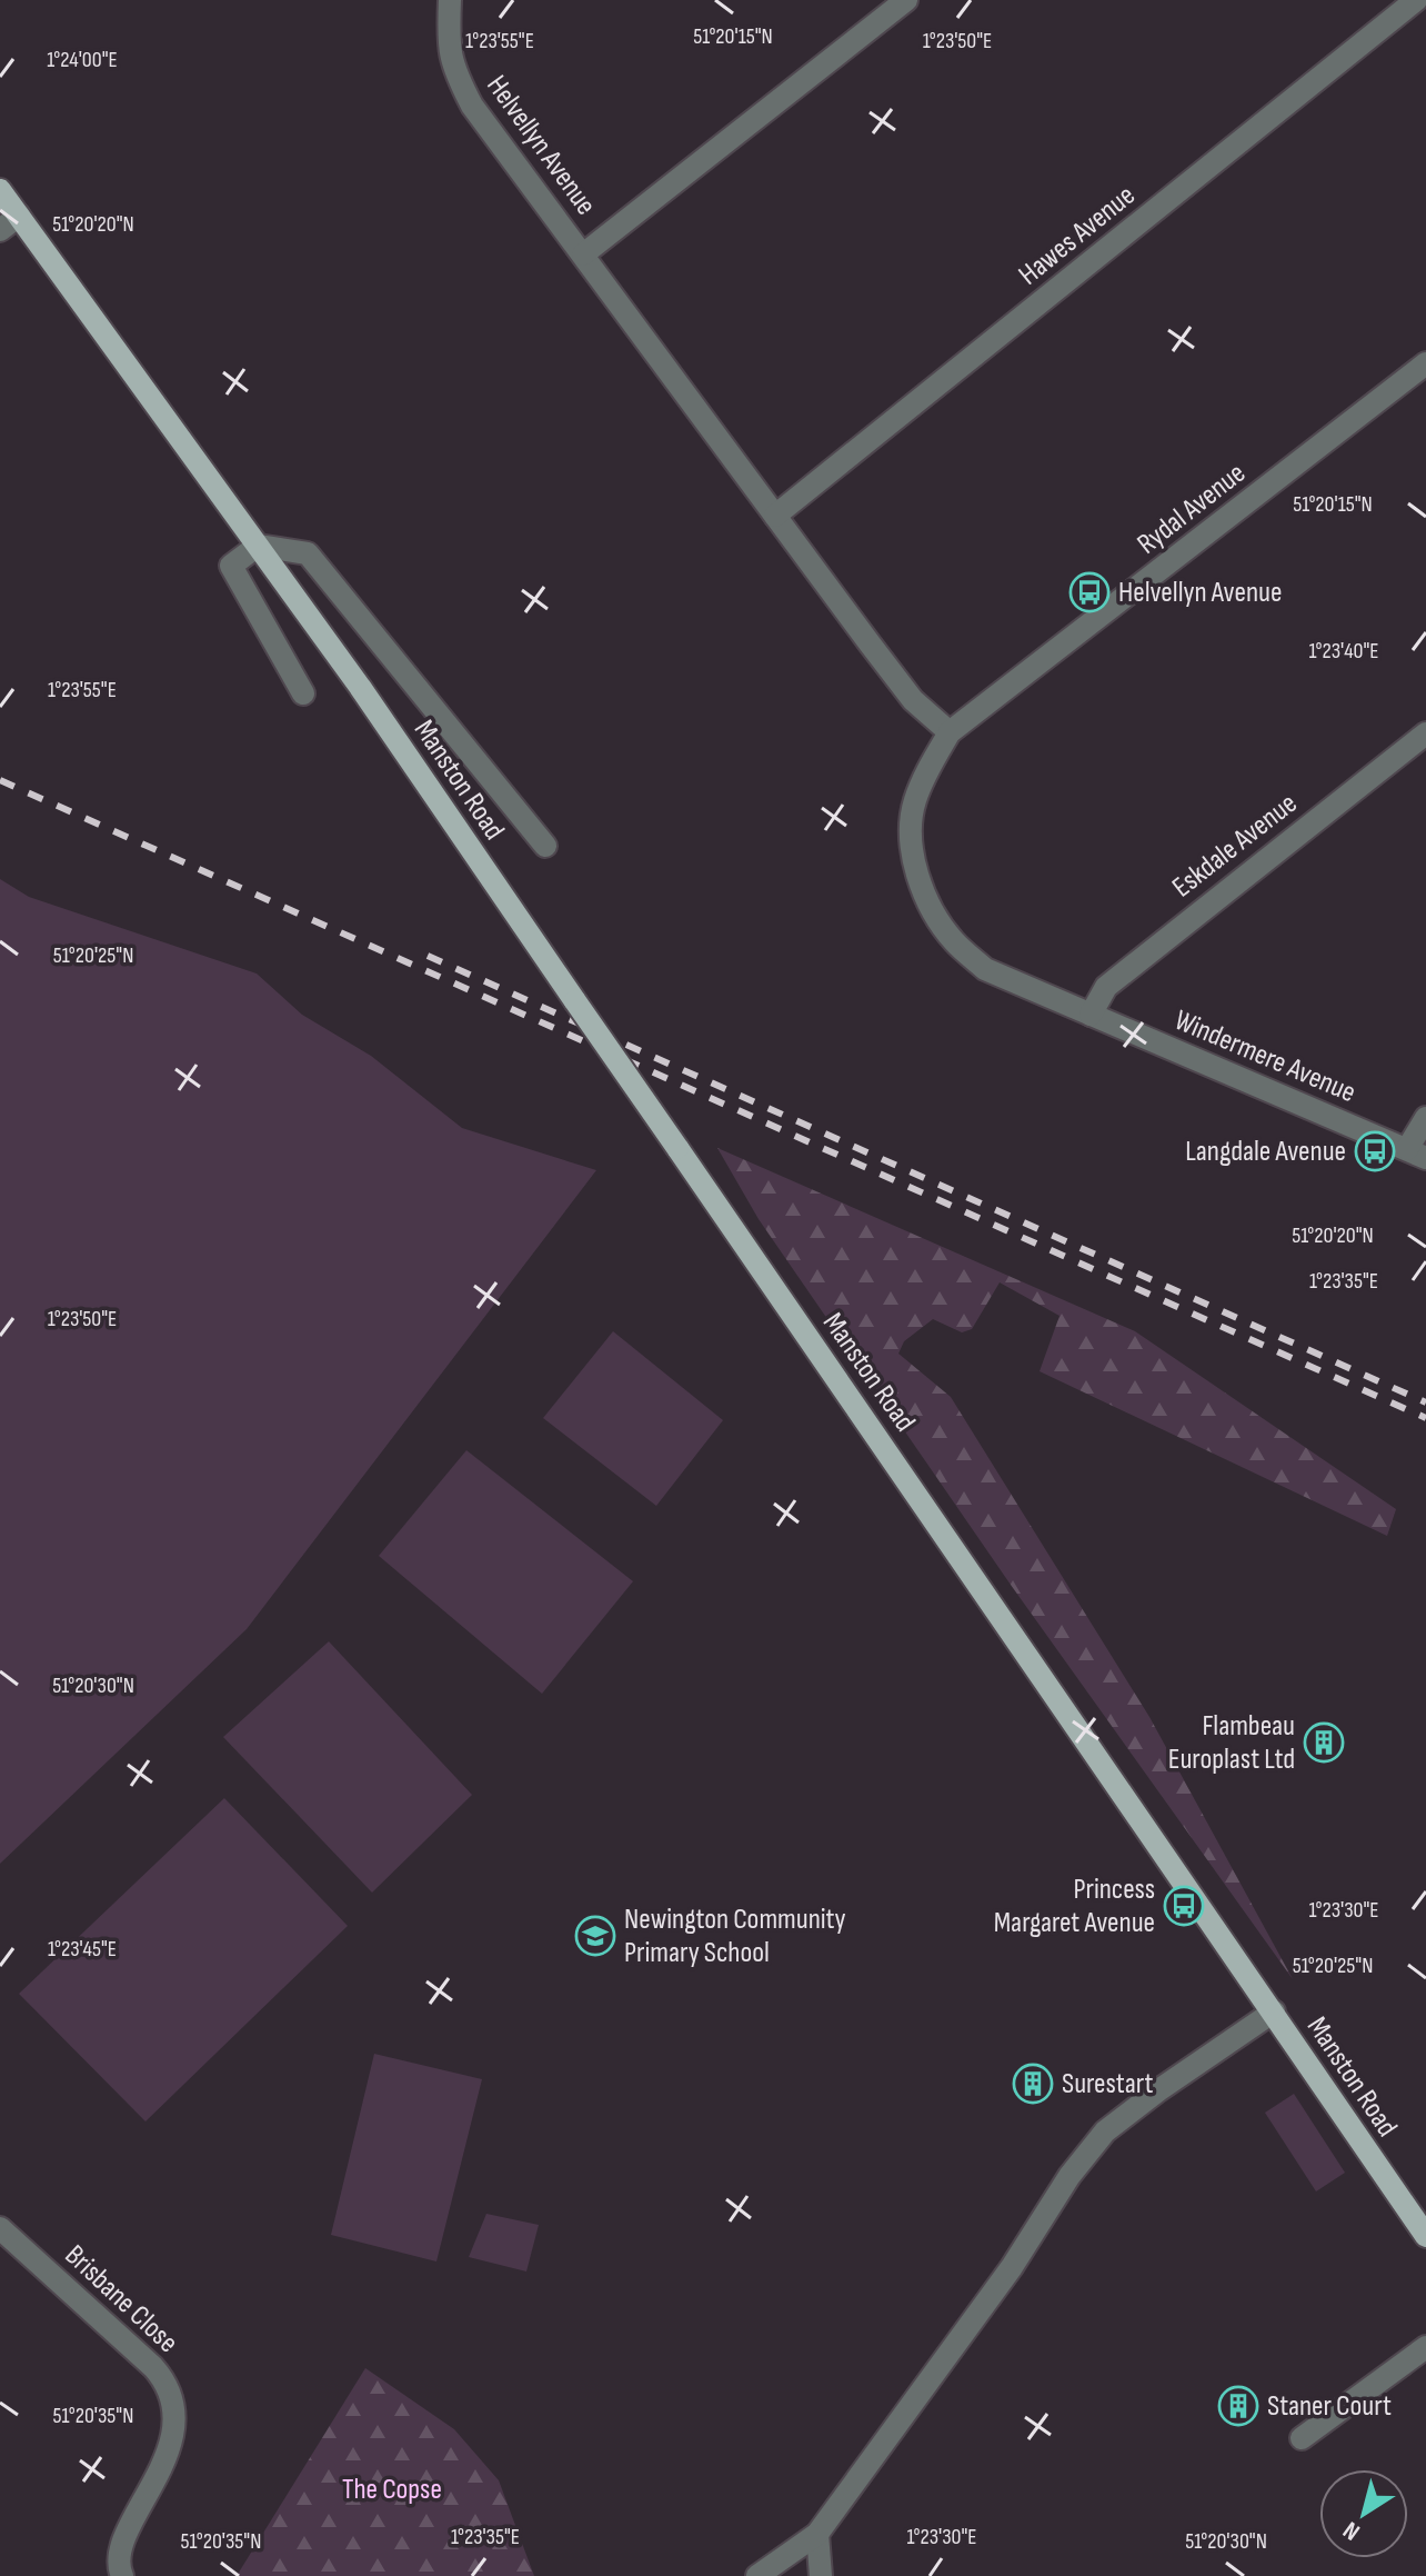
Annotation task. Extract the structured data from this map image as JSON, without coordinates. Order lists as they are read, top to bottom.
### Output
{
  "streets": {
    "main road": ["Manston Road"],
    "street": [
      "Helvellyn Avenue",
      "Hawes Avenue",
      "Rydal Avenue",
      "Eskdale Avenue",
      "Windermere Avenue",
      "Brisbane Close"
    ]
  },
  "crossings": [
    ["Helvellyn Avenue", "Hawes Avenue"],
    ["Helvellyn Avenue", "Rydal Avenue"],
    ["Helvellyn Avenue", "Windermere Avenue"],
    ["Rydal Avenue", "Windermere Avenue"],
    ["Eskdale Avenue", "Windermere Avenue"]
  ],
  "parks": ["The Copse"],
  "places": {
    "bus stop": ["Helvellyn Avenue", "Langdale Avenue", "Princess Margaret Avenue"],
    "building": ["Flambeau Europlast Ltd", "Surestart", "Staner Court"],
    "school or university": ["Newington Community Primary School"]
  },
  "north": "bottom left",
  "coordinates": [
    "51°20'15\"N",
    "1°23'55\"E",
    "1°23'50\"E",
    "1°24'00\"E",
    "51°20'20\"N",
    "1°23'40\"E",
    "51°20'25\"N",
    "1°23'35\"E",
    "51°20'30\"N",
    "1°23'30\"E",
    "1°23'45\"E",
    "51°20'35\"N"
  ]
}
